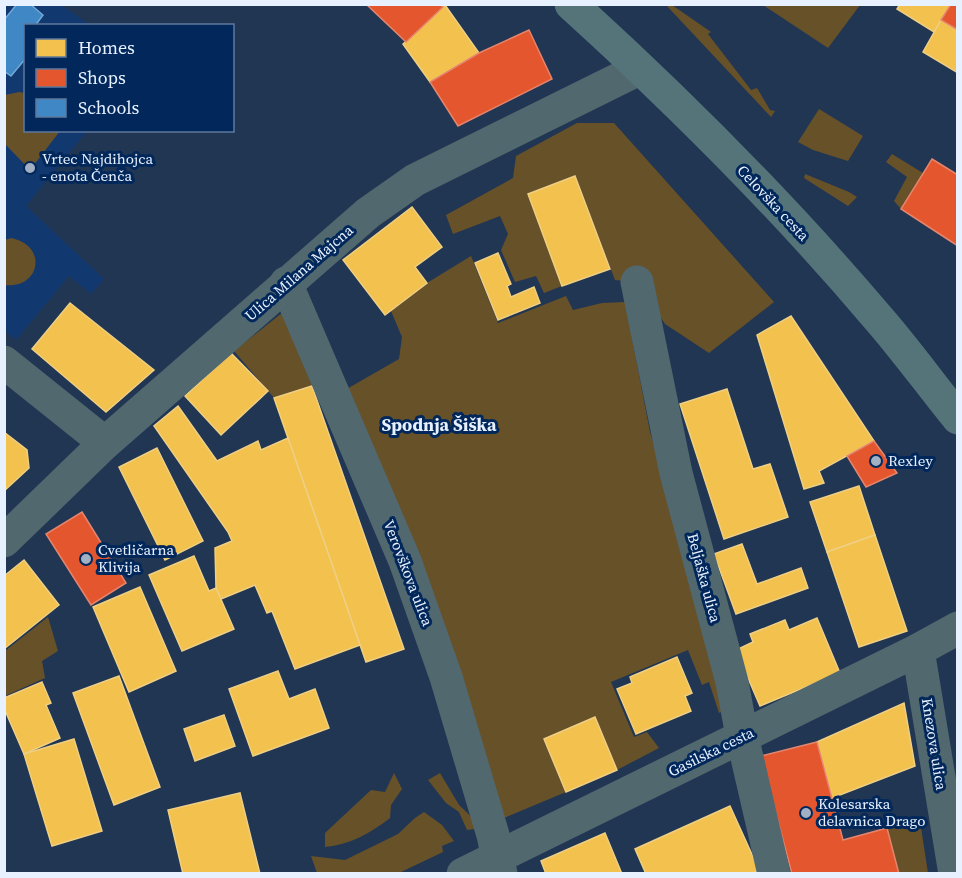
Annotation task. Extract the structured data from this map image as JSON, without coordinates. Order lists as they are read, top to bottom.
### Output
{
  "streets": {
    "main road": ["Celovška cesta"],
    "street": [
      "Ulica Milana Majcna",
      "Verovškova ulica",
      "Beljaška ulica",
      "Knezova ulica",
      "Gasilska cesta"
    ]
  },
  "crossings": [
    ["Celovška cesta", "Ulica Milana Majcna"],
    ["Ulica Milana Majcna", "Verovškova ulica"],
    ["Verovškova ulica", "Gasilska cesta"],
    ["Beljaška ulica", "Gasilska cesta"],
    ["Knezova ulica", "Gasilska cesta"]
  ],
  "districts": ["Spodnja Šiška"],
  "places": [
    "Vrtec Najdihojca - enota Čenča",
    "Rexley",
    "Cvetličarna Klivija",
    "Kolesarska delavnica Drago"
  ],
  "legend": ["Homes", "Shops", "Schools"]
}
